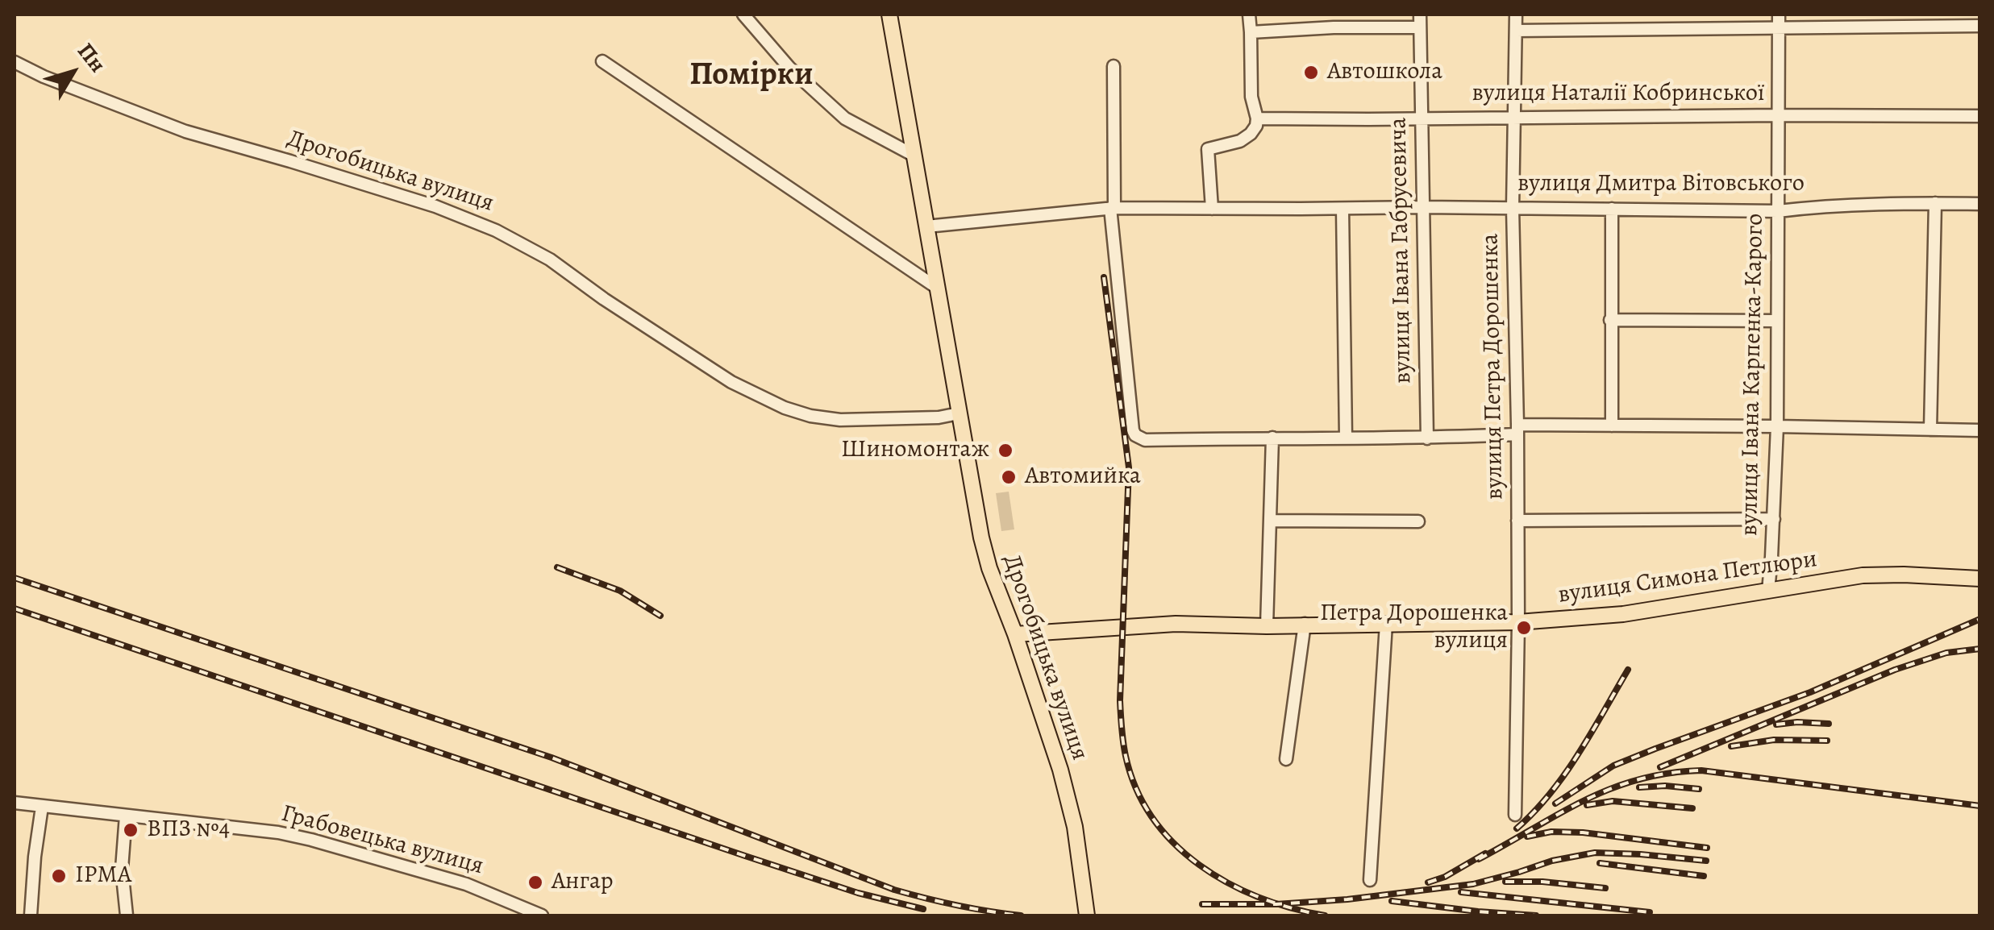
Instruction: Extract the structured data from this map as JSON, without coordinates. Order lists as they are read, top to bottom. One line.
{"streets":{"main road":["Дрогобицька вулиця","вулиця Симона Петлюри"],"street":["вулиця Наталії Кобринської","вулиця Дмитра Вітовського","вулиця Івана Габрусевича","вулиця Петра Дорошенка","вулиця Івана Карпенка-Карого","Грабовецька вулиця"]},"crossings":[["вулиця Наталії Кобринської","вулиця Івана Габрусевича"],["вулиця Наталії Кобринської","вулиця Петра Дорошенка"],["вулиця Наталії Кобринської","вулиця Івана Карпенка-Карого"],["Дрогобицька вулиця","вулиця Дмитра Вітовського"],["Дрогобицька вулиця","вулиця Симона Петлюри"],["вулиця Дмитра Вітовського","вулиця Івана Габрусевича"],["вулиця Дмитра Вітовського","вулиця Петра Дорошенка"],["вулиця Дмитра Вітовського","вулиця Івана Карпенка-Карого"],["вулиця Петра Дорошенка","вулиця Симона Петлюри"],["вулиця Івана Карпенка-Карого","вулиця Симона Петлюри"]],"districts":["Помірки"],"places":["Автошкола","Шиномонтаж","Автомийка","Петра Дорошенка вулиця","ВПЗ №4","ІРМА","Ангар"],"north":"top right"}
